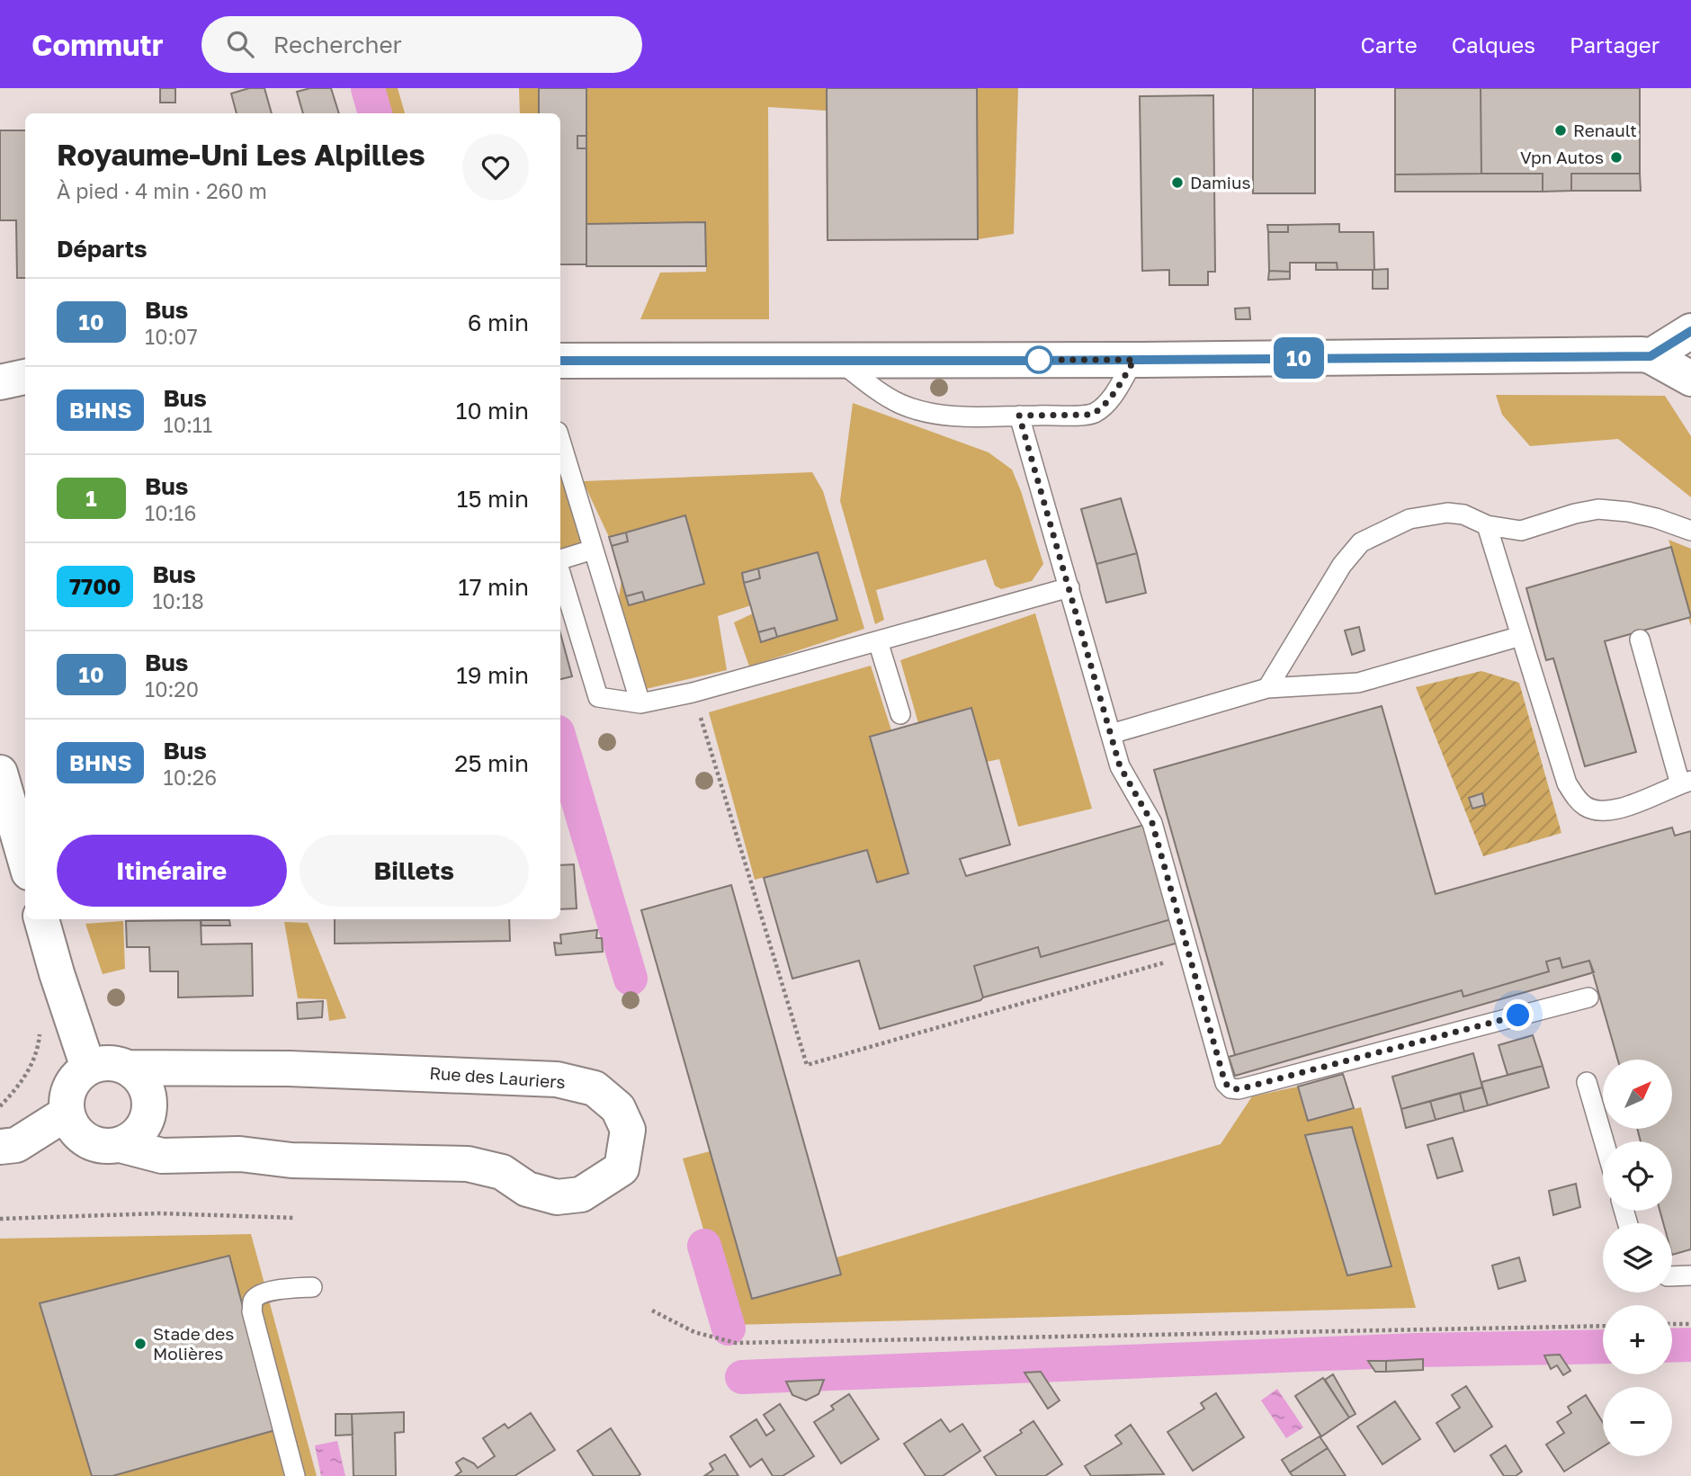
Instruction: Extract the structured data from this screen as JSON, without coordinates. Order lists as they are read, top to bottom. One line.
{"streets":{"street":["Rue des Lauriers"]},"places":["Renault","Vpn Autos","Damius","Stade des Molières"],"lines":["bus line 10"],"north":"top right","page":{"header":"Commutr","search":"Rechercher","nav":["Carte","Calques","Partager"],"on_map":"10","heading":[["Royaume-Uni Les Alpilles","À pied · 4 min · 260 m"],"Départs"],"list":[{"mark":"10","name":"Bus","note":"10:07","value":"6 min"},{"mark":"BHNS","name":"Bus","note":"10:11","value":"10 min"},{"mark":"1","name":"Bus","note":"10:16","value":"15 min"},{"mark":"7700","name":"Bus","note":"10:18","value":"17 min"},{"mark":"10","name":"Bus","note":"10:20","value":"19 min"},{"mark":"BHNS","name":"Bus","note":"10:26","value":"25 min"}],"buttons":["Itinéraire","Billets"],"map_buttons":["+","−"]}}
